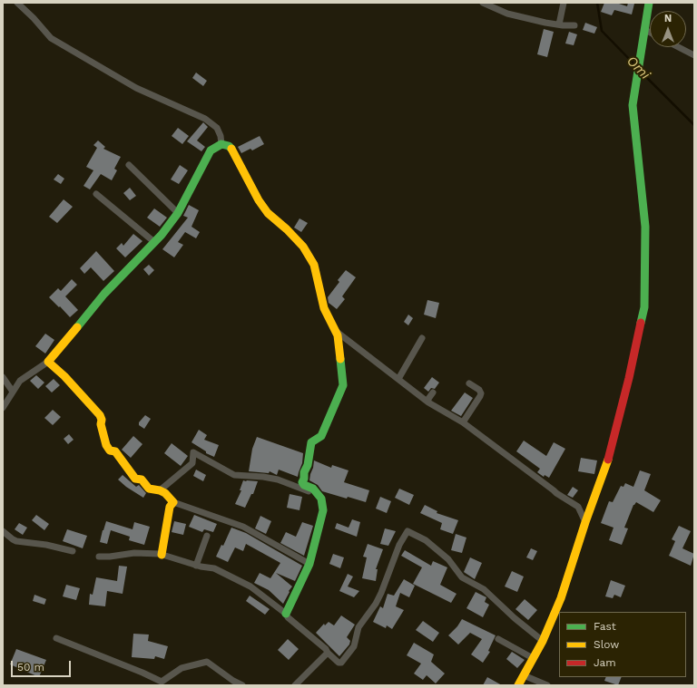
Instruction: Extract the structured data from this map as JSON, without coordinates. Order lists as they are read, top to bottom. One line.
{"water":["Omi"],"legend":["Fast","Slow","Jam"],"scale_bar":"50 m","north":"top"}
